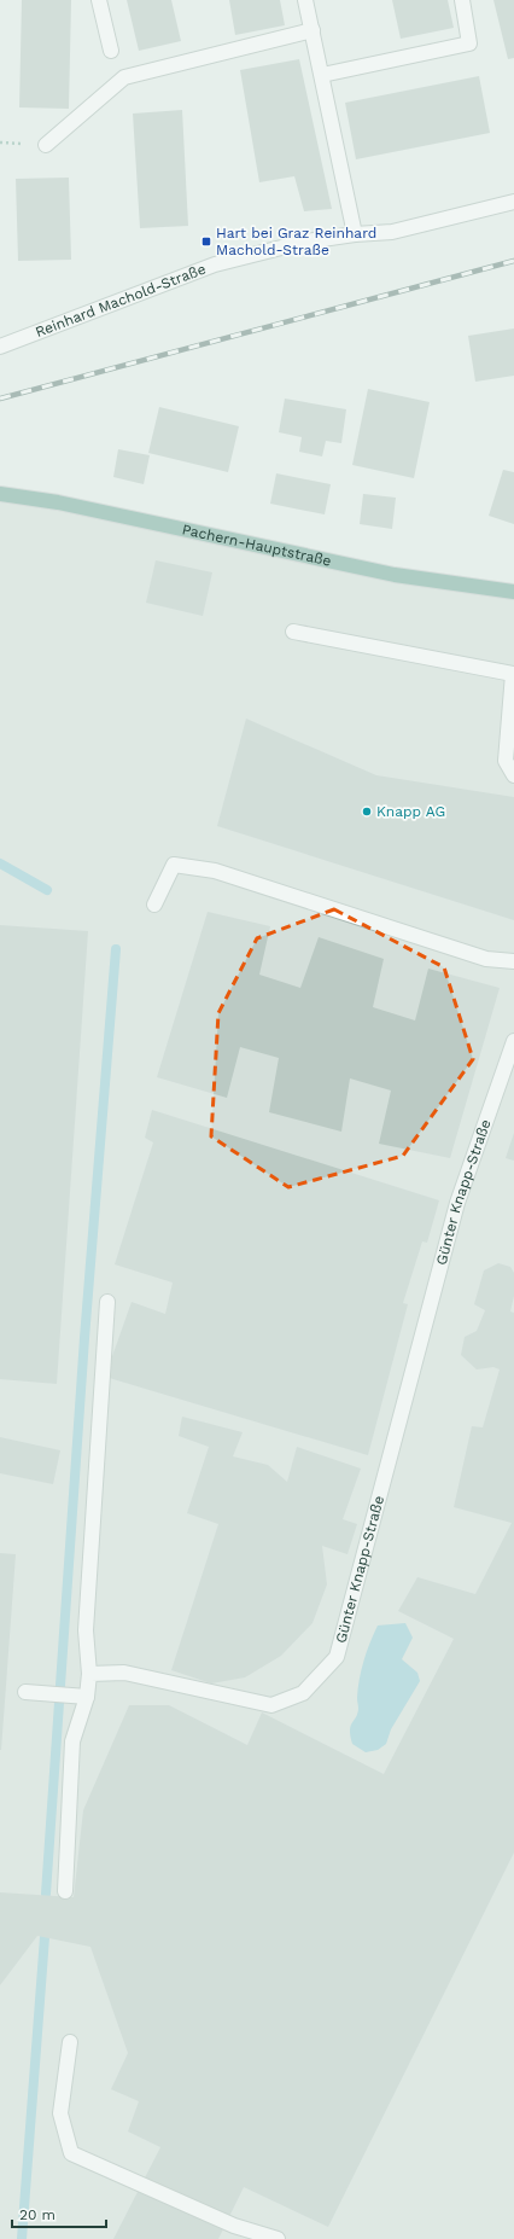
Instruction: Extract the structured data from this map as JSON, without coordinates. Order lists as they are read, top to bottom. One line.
{"streets":{"main road":["Pachern-Hauptstraße"],"street":["Reinhard Machold-Straße","Günter Knapp-Straße"]},"places":{"transit":["Hart bei Graz Reinhard Machold-Straße"],"other":["Knapp AG"]},"scale_bar":"20 m"}
